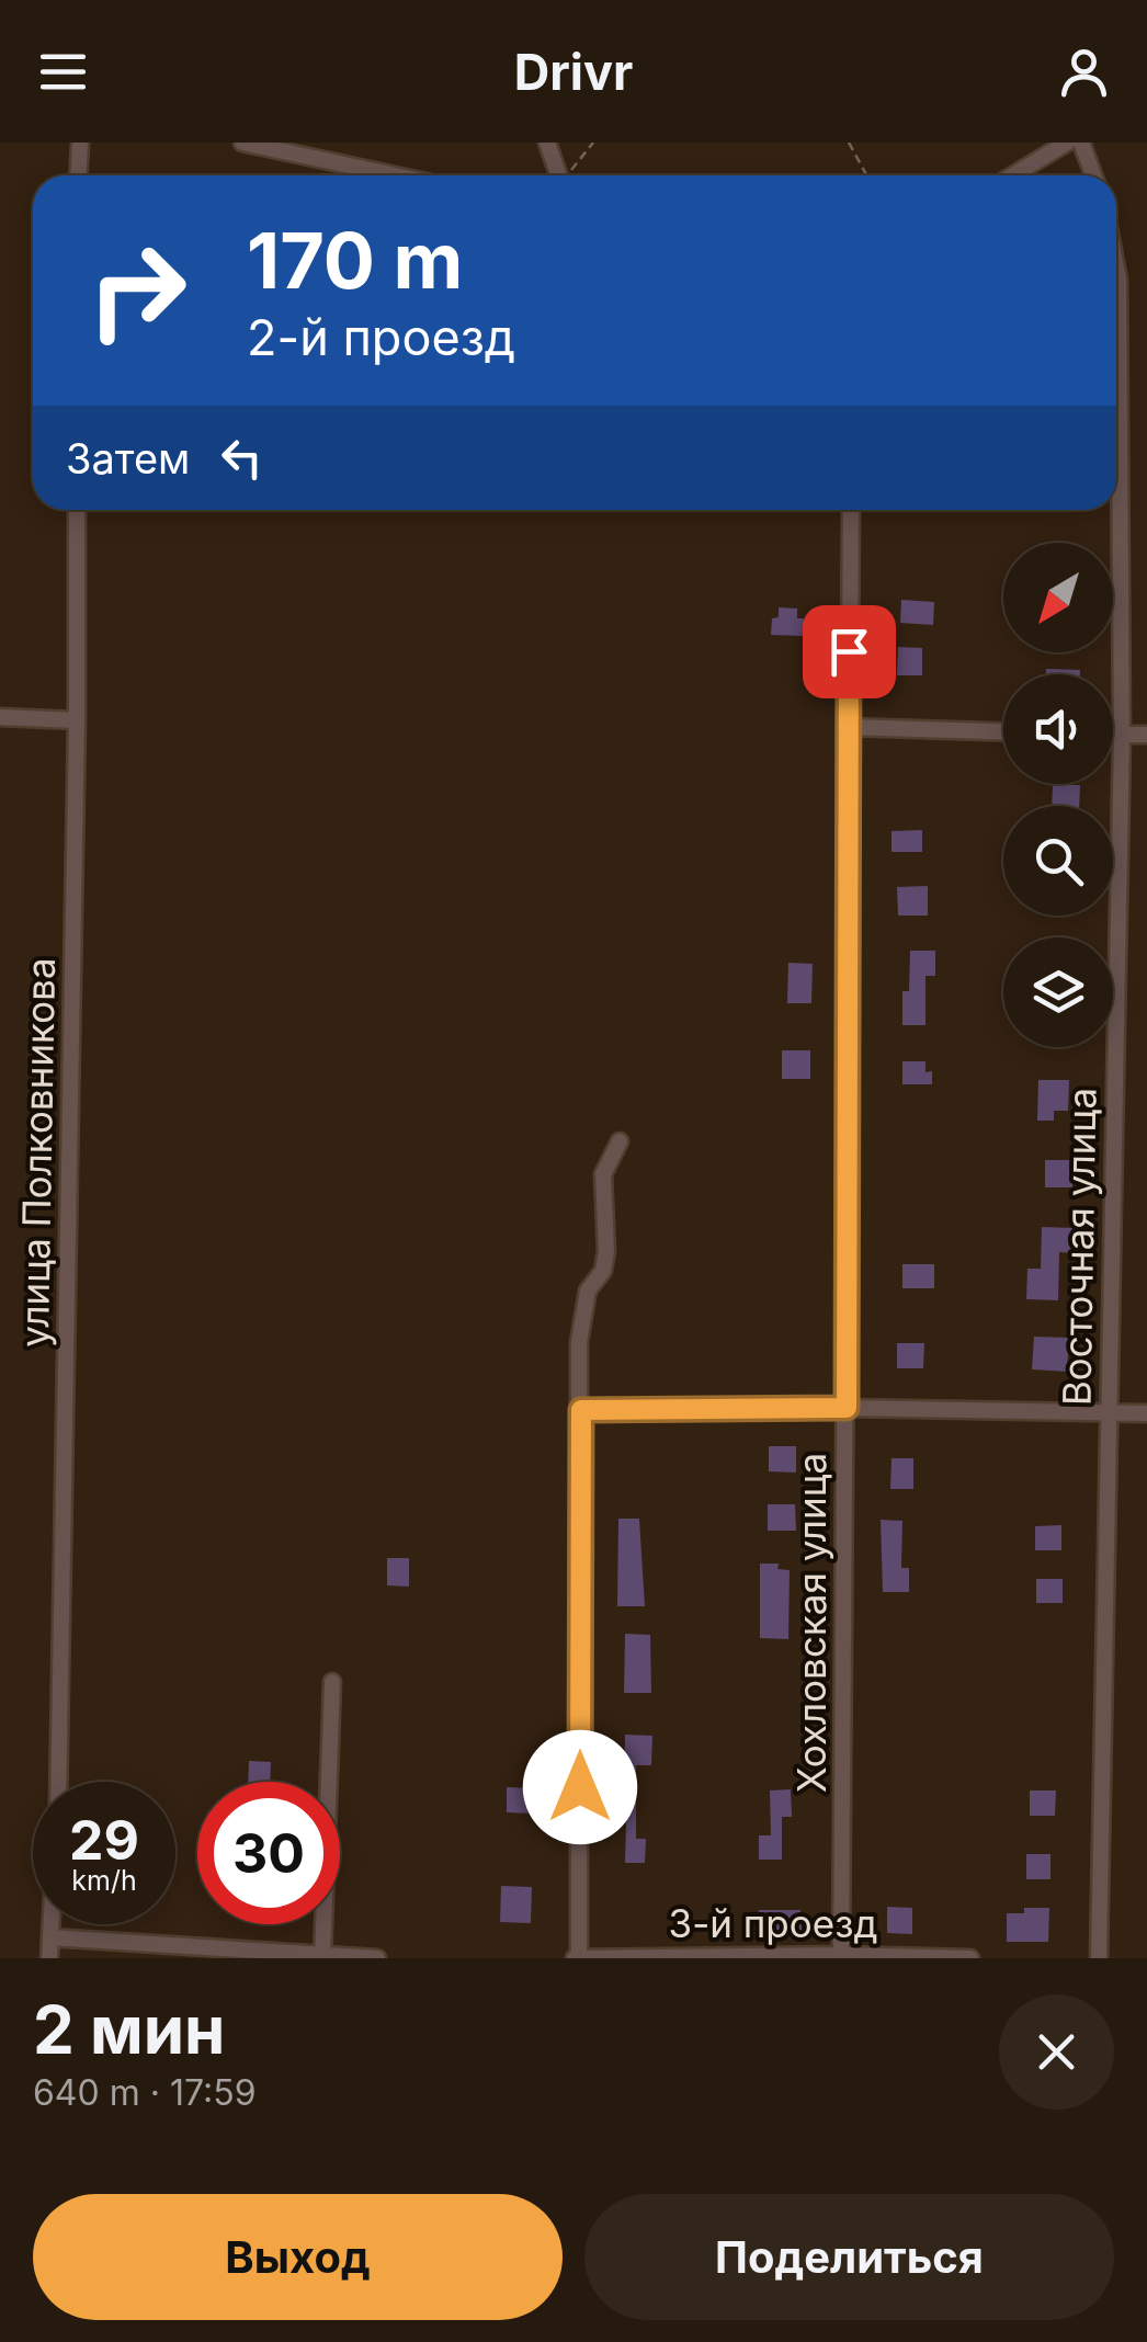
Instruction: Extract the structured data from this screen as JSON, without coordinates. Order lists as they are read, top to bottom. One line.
{"streets":{"street":["улица Полковникова","Восточная улица","Хохловская улица","3-й проезд"]},"crossings":[["Хохловская улица","3-й проезд"]],"north":"bottom left","page":{"header":"Drivr","turn":["170 m","2-й проезд"],"then":"Затем","speed":"29 km/h","limit":"30","heading":["2 мин","640 m · 17:59"],"buttons":["Выход","Поделиться"]}}
